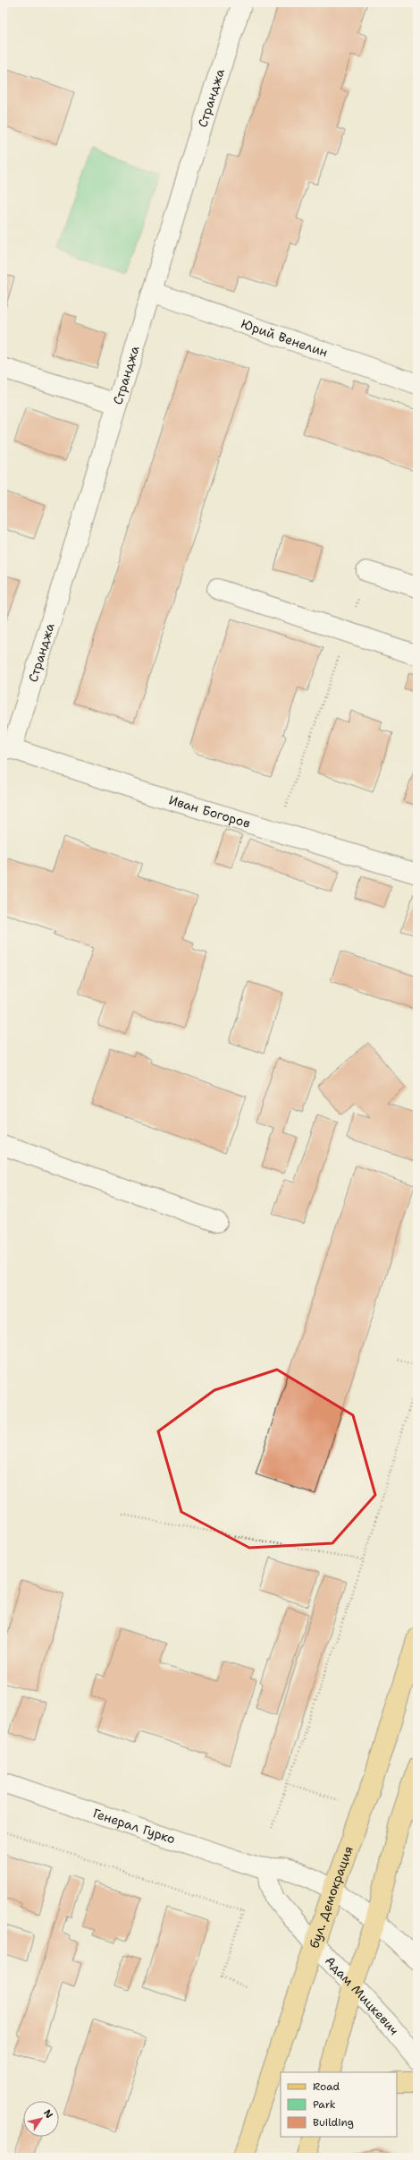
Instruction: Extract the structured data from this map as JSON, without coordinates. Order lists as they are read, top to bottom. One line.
{"streets":{"main road":["бул. Демокрация"],"street":["Странджа","Юрий Венелин","Иван Богоров","Генерал Гурко","Адам Мицкевич"]},"crossings":[["Странджа","Юрий Венелин"],["Странджа","Иван Богоров"],["Генерал Гурко","Адам Мицкевич"],["бул. Демокрация","Адам Мицкевич"]],"legend":["Road","Park","Building"],"north":"top right"}
